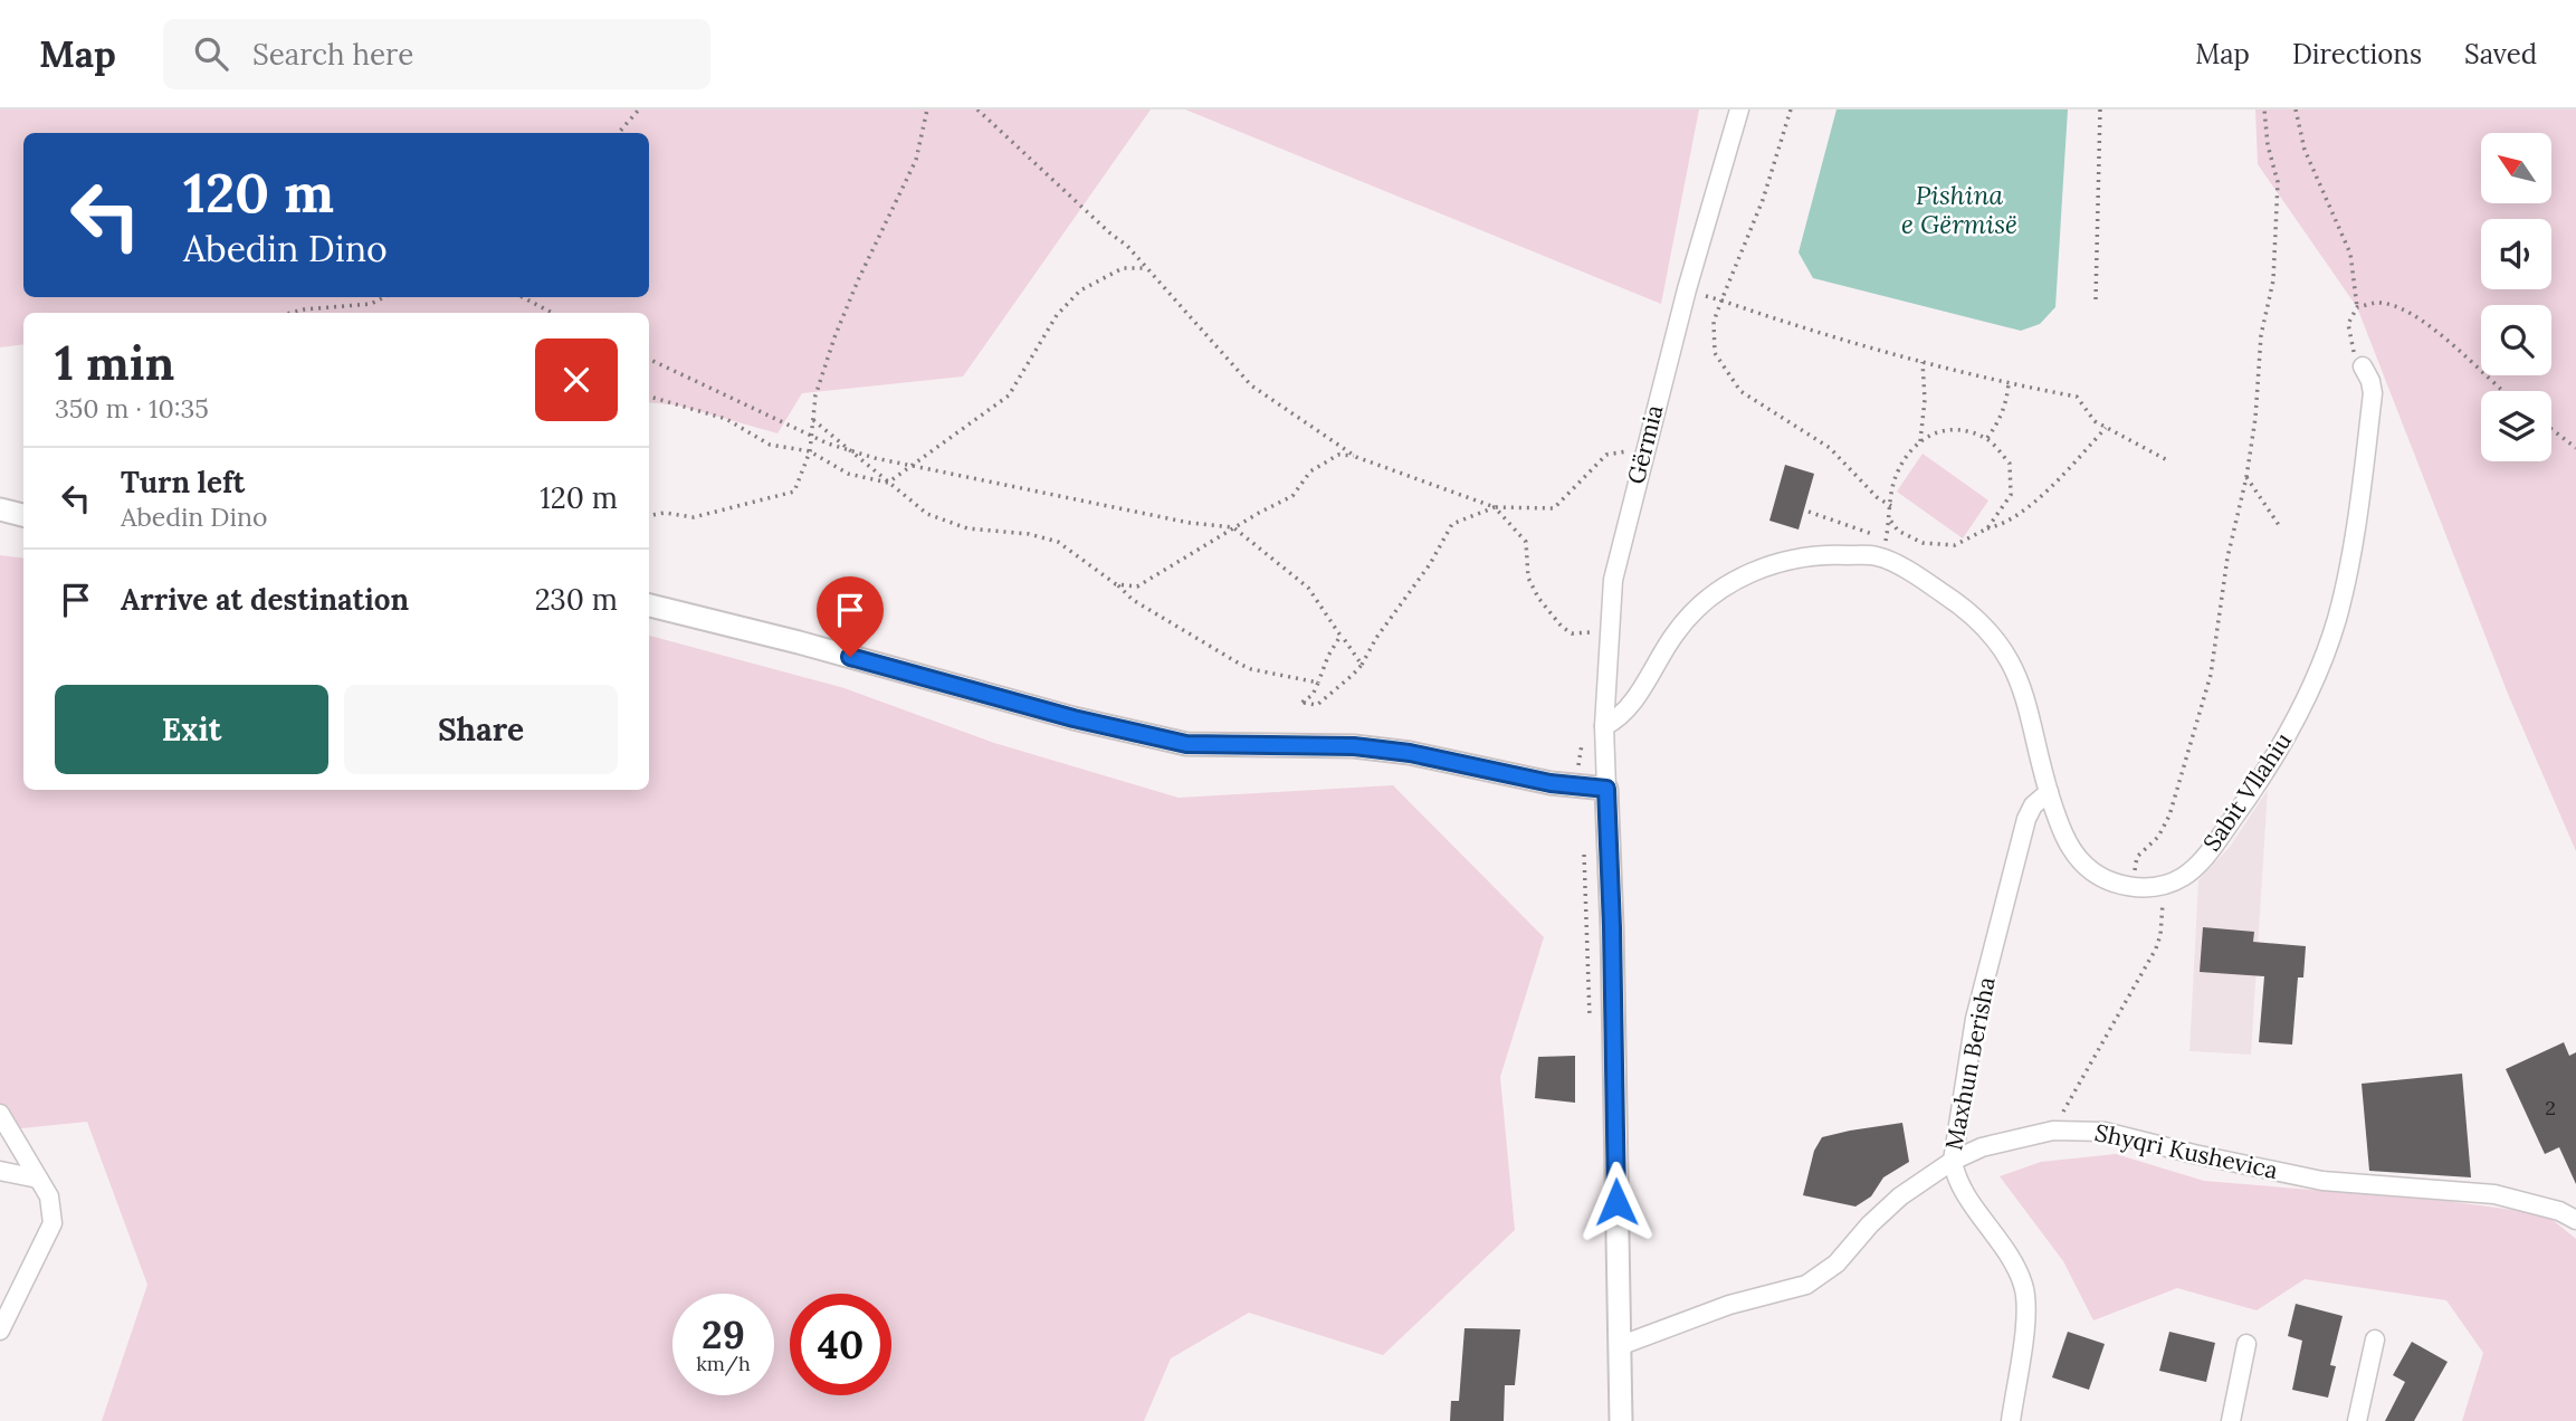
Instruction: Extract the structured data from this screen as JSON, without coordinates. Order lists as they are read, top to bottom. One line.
{"streets":{"street":["Gërmia","Sabit Vllahiu","Maxhun Berisha","Shyqri Kushevica"]},"crossings":[["Gërmia","Sabit Vllahiu"],["Sabit Vllahiu","Maxhun Berisha"],["Maxhun Berisha","Shyqri Kushevica"]],"water":["Pishina e Gërmisë"],"house_numbers":["2"],"north":"top left","page":{"header":"Map","search":"Search here","nav":["Map","Directions","Saved"],"turn":["120 m","Abedin Dino"],"heading":["1 min","350 m · 10:35"],"list":[{"name":"Turn left","note":"Abedin Dino","value":"120 m"},{"name":"Arrive at destination","value":"230 m"}],"buttons":["Exit","Share"],"speed":"29 km/h","limit":"40"}}
